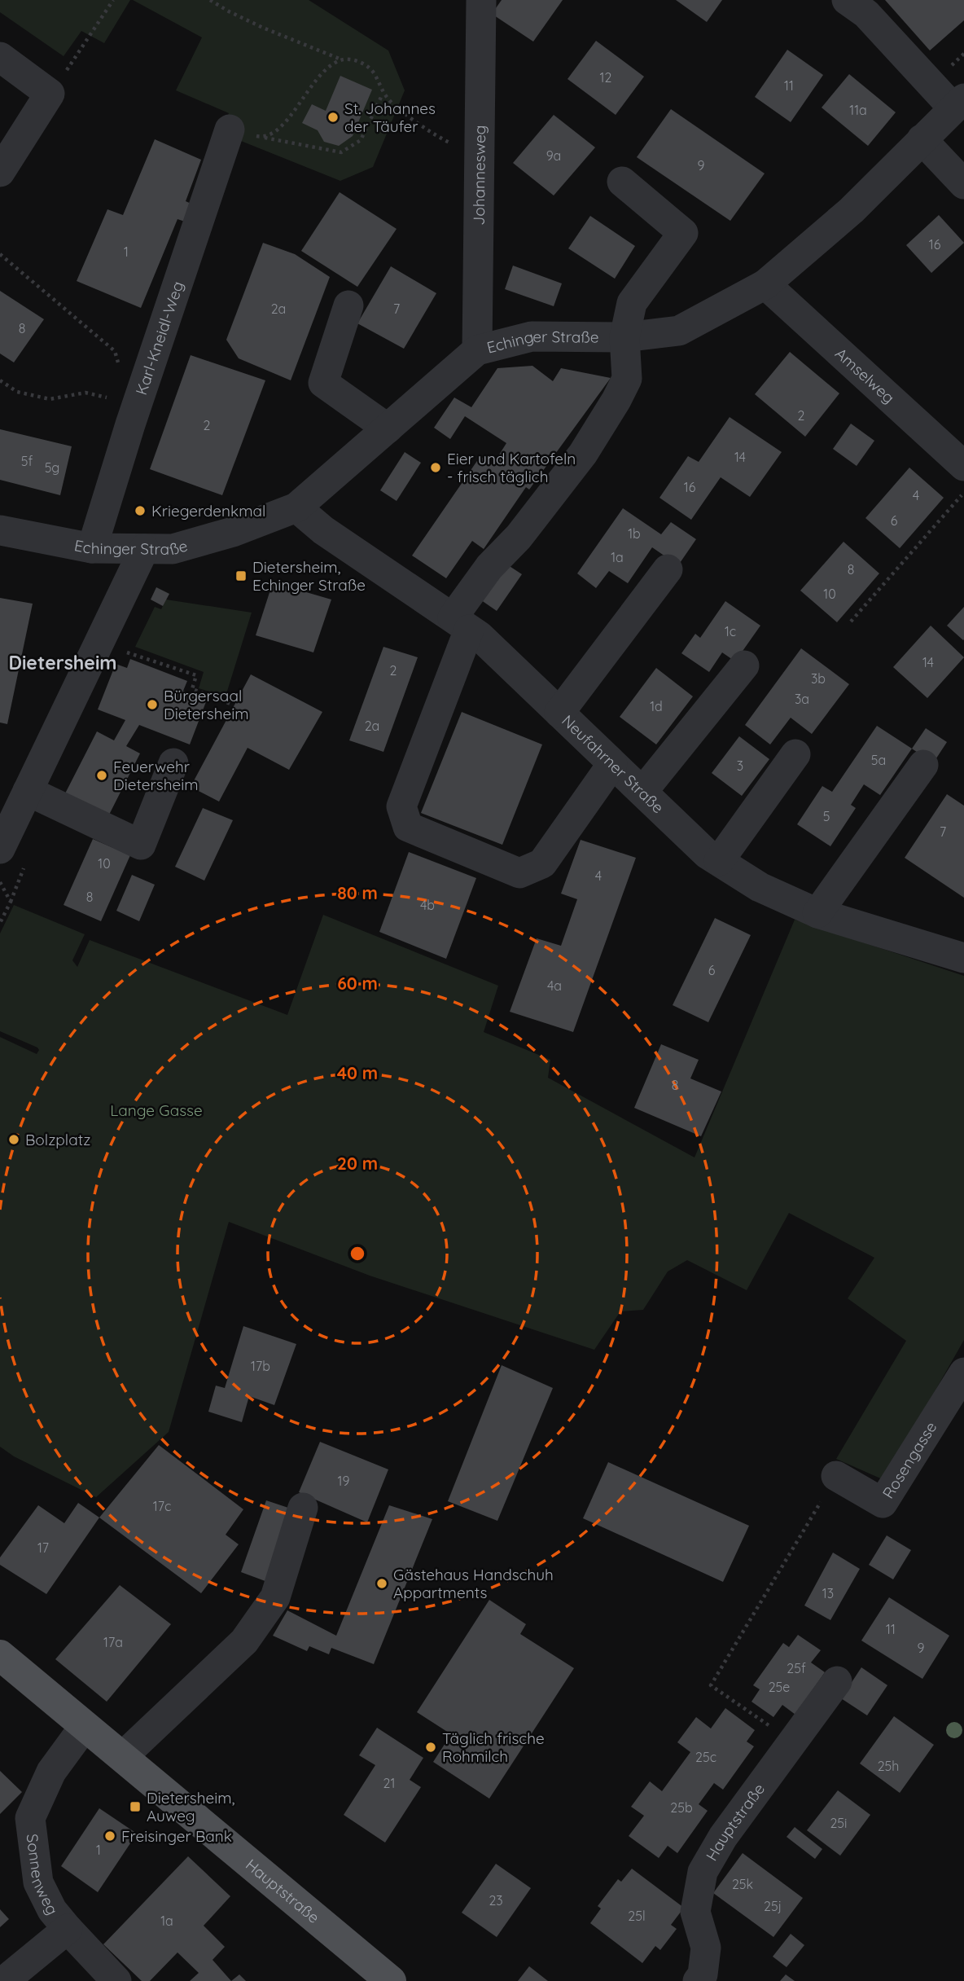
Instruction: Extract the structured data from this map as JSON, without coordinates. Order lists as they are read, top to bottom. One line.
{"streets":{"main road":["Hauptstraße"],"street":["Johannesweg","Karl-Kneidl-Weg","Echinger Straße","Amselweg","Neufahrner Straße","Rosengasse","Sonnenweg"]},"crossings":[["Johannesweg","Echinger Straße"],["Karl-Kneidl-Weg","Echinger Straße"],["Echinger Straße","Amselweg"],["Echinger Straße","Neufahrner Straße"],["Hauptstraße","Sonnenweg"]],"districts":["Dietersheim"],"parks":["Lange Gasse"],"places":{"other":["St. Johannes der Täufer","Eier und Kartofeln - frisch täglich","Kriegerdenkmal","Bürgersaal Dietersheim","Feuerwehr Dietersheim","Bolzplatz","Gästehaus Handschuh Appartments","Täglich frische Rohmilch","Freisinger Bank"],"transit":["Dietersheim, Echinger Straße","Dietersheim, Auweg"]},"house_numbers":["12","11","11a","9a","9","16","1","2a","7","8","2","2","14","5f","5g","16","4","6","1b","1a","8","10","1c","14","2","3b","3a","1d","2a","5a","3","5","7","10","4","8","4b","6","4a","8","17b","19","17c","17","13","11","17a","9","25f","25e","25c","25h","21","25b","25i","1","25k","23","25j","25l","1a"],"rings":["80 m","60 m","40 m","20 m"]}
